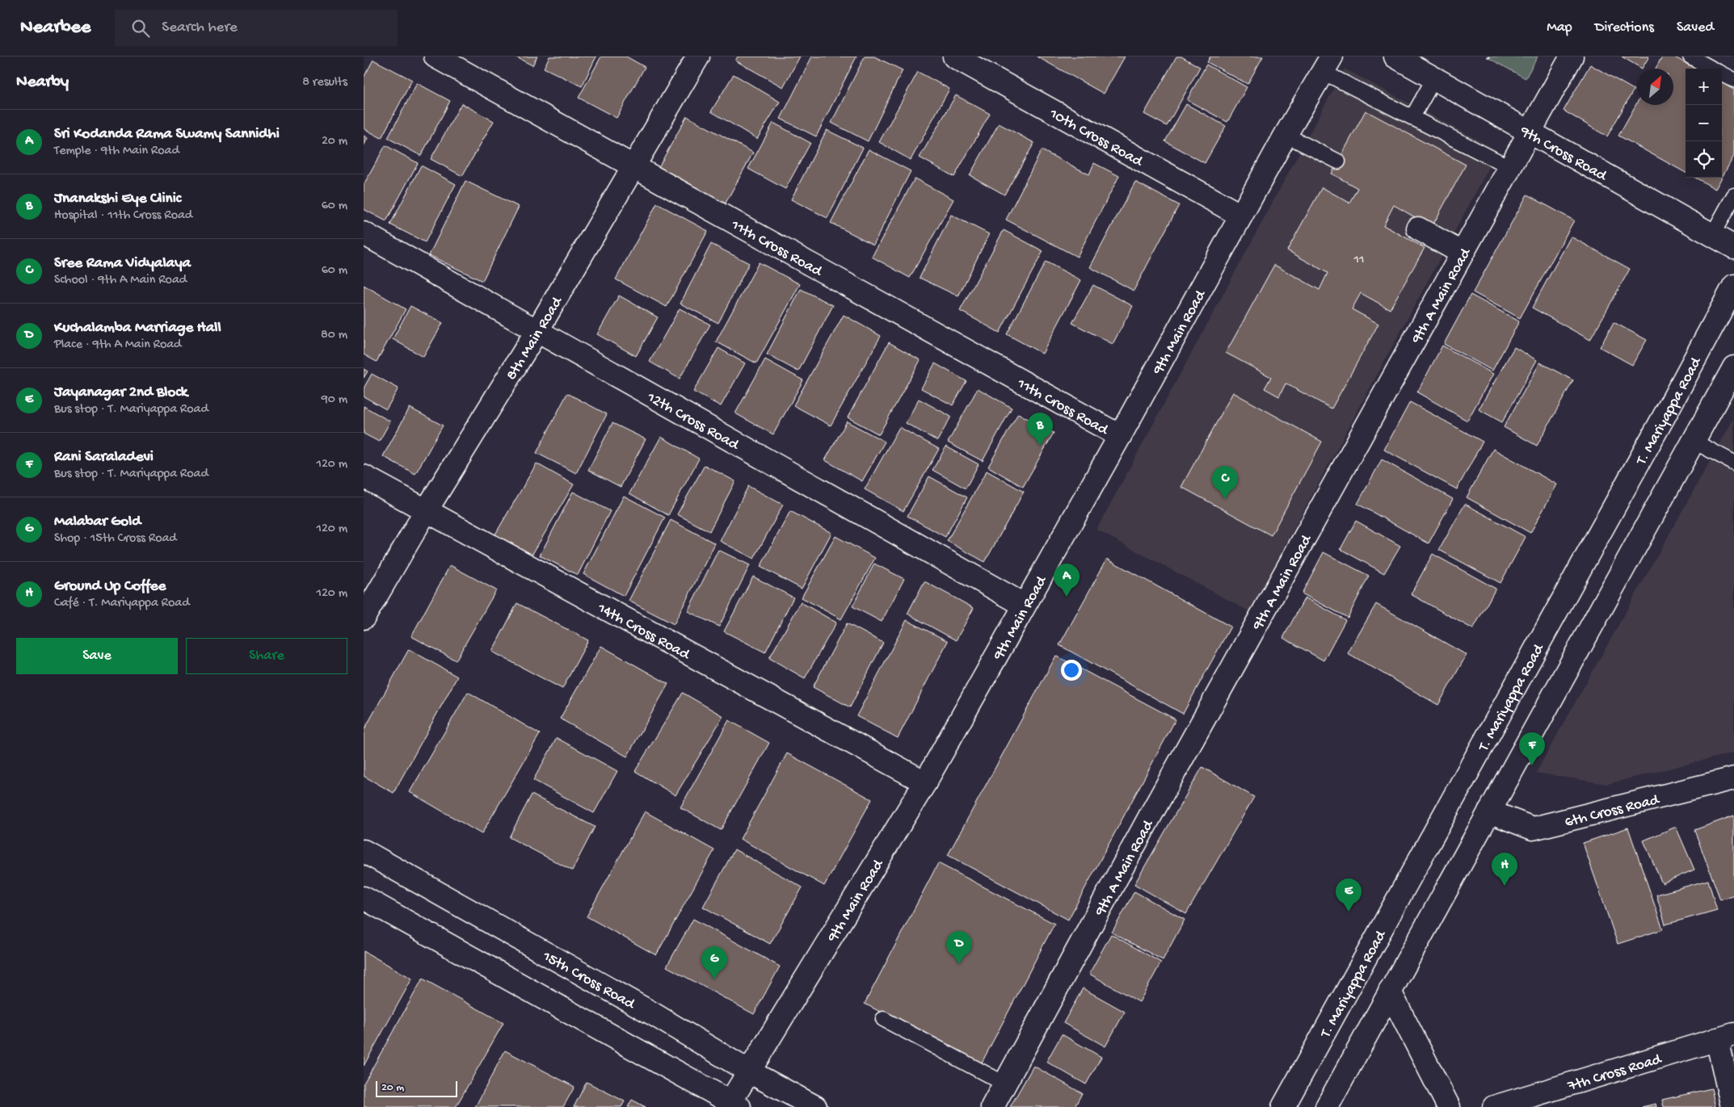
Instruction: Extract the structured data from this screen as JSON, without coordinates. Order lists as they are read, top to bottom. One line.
{"streets":{"street":["10th Cross Road","9th Cross Road","11th Cross Road","9th A Main Road","9th Main Road","8th Main Road","T. Mariyappa Road","12th Cross Road","14th Cross Road","6th Cross Road","15th Cross Road","7th Cross Road"]},"crossings":[["10th Cross Road","9th Main Road"],["9th Cross Road","9th A Main Road"],["11th Cross Road","9th Main Road"],["11th Cross Road","8th Main Road"],["9th Main Road","12th Cross Road"],["9th Main Road","14th Cross Road"],["9th Main Road","15th Cross Road"],["8th Main Road","12th Cross Road"],["8th Main Road","14th Cross Road"]],"house_numbers":["11"],"scale_bar":"20 m","north":"top right","page":{"header":"Nearbee","search":"Search here","nav":["Map","Directions","Saved"],"heading":["Nearby","8 results"],"map_buttons":["+","−"],"list":[{"mark":"A","name":"Sri Kodanda Rama Swamy Sannidhi","note":"Temple · 9th Main Road","value":"20 m"},{"mark":"B","name":"Jnanakshi Eye Clinic","note":"Hospital · 11th Cross Road","value":"60 m"},{"mark":"C","name":"Sree Rama Vidyalaya","note":"School · 9th A Main Road","value":"60 m"},{"mark":"D","name":"Kuchalamba Marriage Hall","note":"Place · 9th A Main Road","value":"80 m"},{"mark":"E","name":"Jayanagar 2nd Block","note":"Bus stop · T. Mariyappa Road","value":"90 m"},{"mark":"F","name":"Rani Saraladevi","note":"Bus stop · T. Mariyappa Road","value":"120 m"},{"mark":"G","name":"Malabar Gold","note":"Shop · 15th Cross Road","value":"120 m"},{"mark":"H","name":"Ground Up Coffee","note":"Café · T. Mariyappa Road","value":"120 m"}],"pins":["B","C","A","F","H","E","D","G"],"buttons":["Save","Share"],"scale":"20 m"}}
